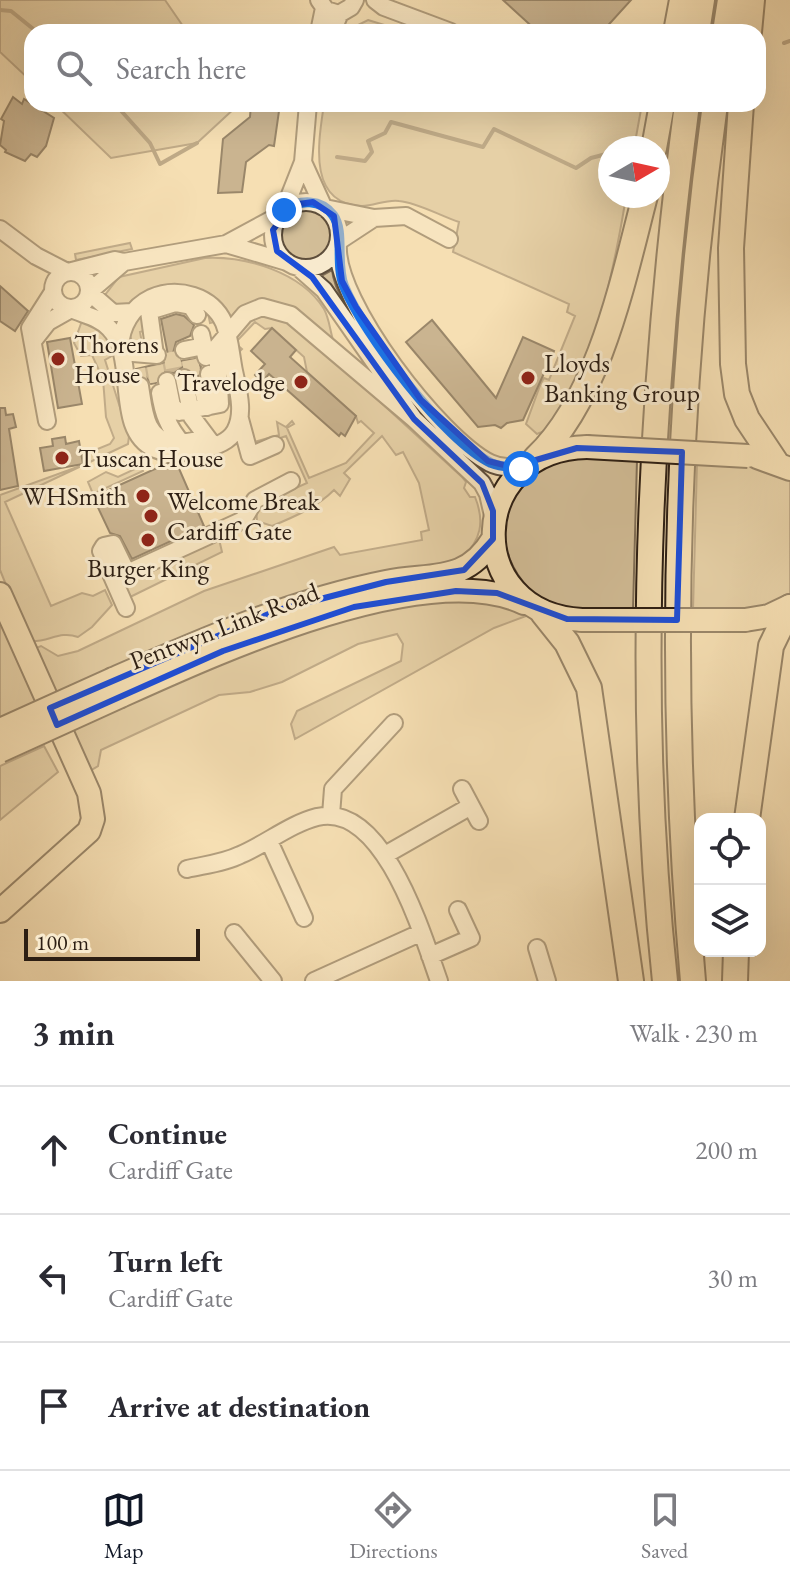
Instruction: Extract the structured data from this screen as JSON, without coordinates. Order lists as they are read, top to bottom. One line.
{"streets":{"main road":["Pentwyn Link Road"]},"places":["Thorens House","Lloyds Banking Group","Travelodge","Tuscan House","WHSmith","Welcome Break Cardiff Gate","Burger King"],"scale_bar":"100 m","north":"right","page":{"search":"Search here","scale":"100 m","heading":["3 min","Walk · 230 m"],"list":[["Continue","Cardiff Gate","200 m"],["Turn left","Cardiff Gate","30 m"],"Arrive at destination"],"nav":["Map","Directions","Saved"]}}
